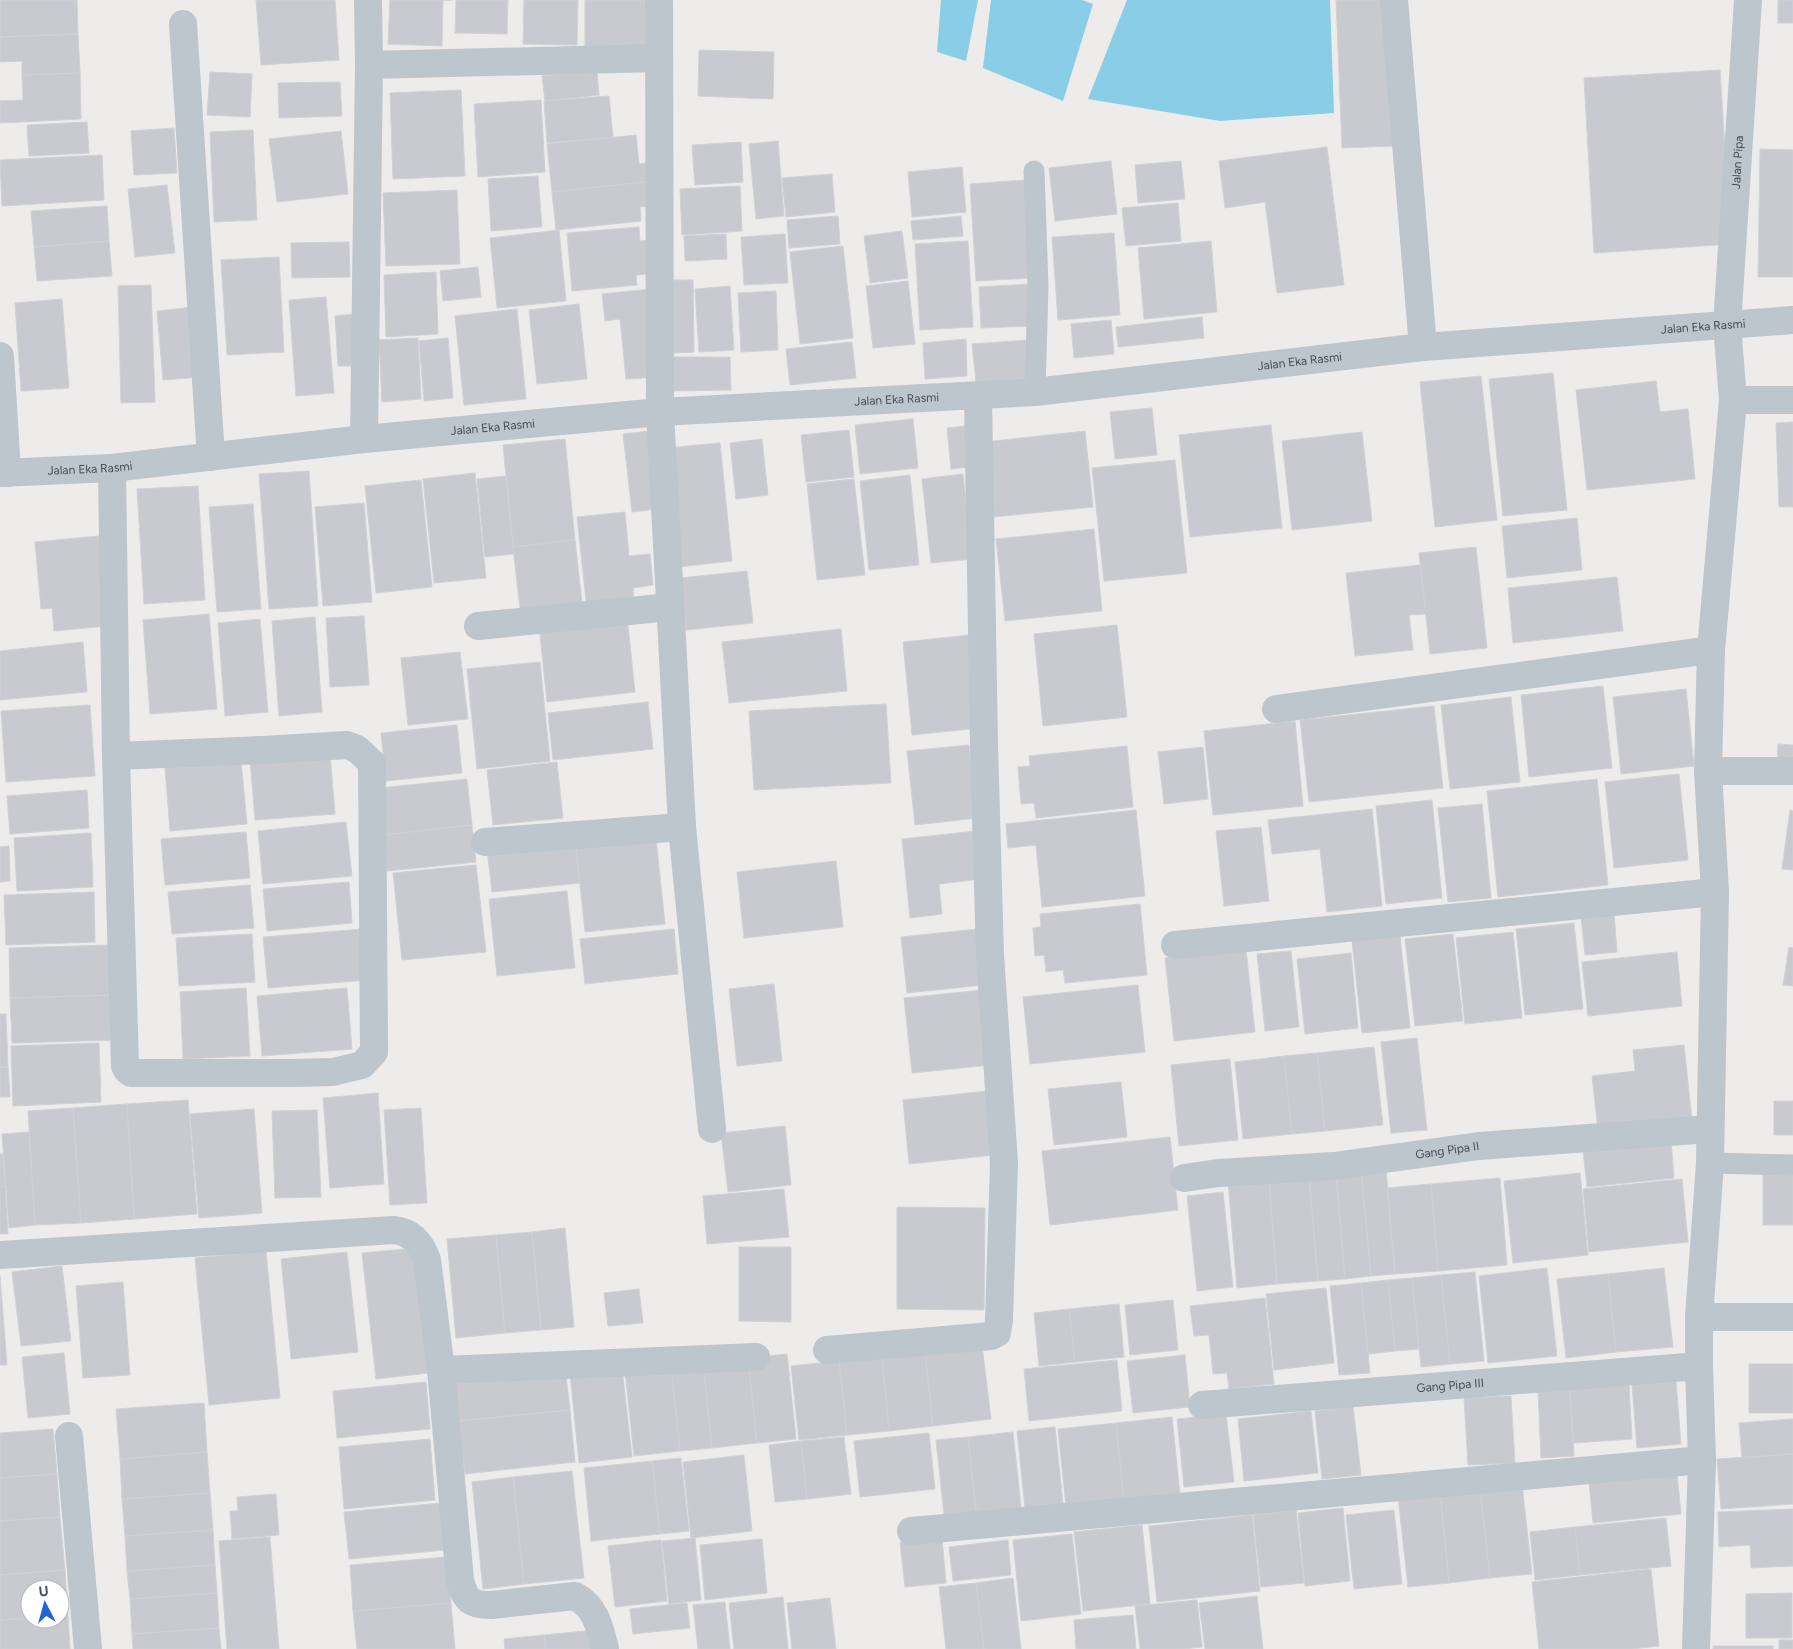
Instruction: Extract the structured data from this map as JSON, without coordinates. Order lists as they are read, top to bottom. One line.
{"streets":{"street":["Jalan Pipa","Jalan Eka Rasmi","Gang Pipa II","Gang Pipa III"]},"crossings":[["Jalan Pipa","Jalan Eka Rasmi"],["Jalan Pipa","Gang Pipa II"],["Jalan Pipa","Gang Pipa III"]],"north":"top"}
